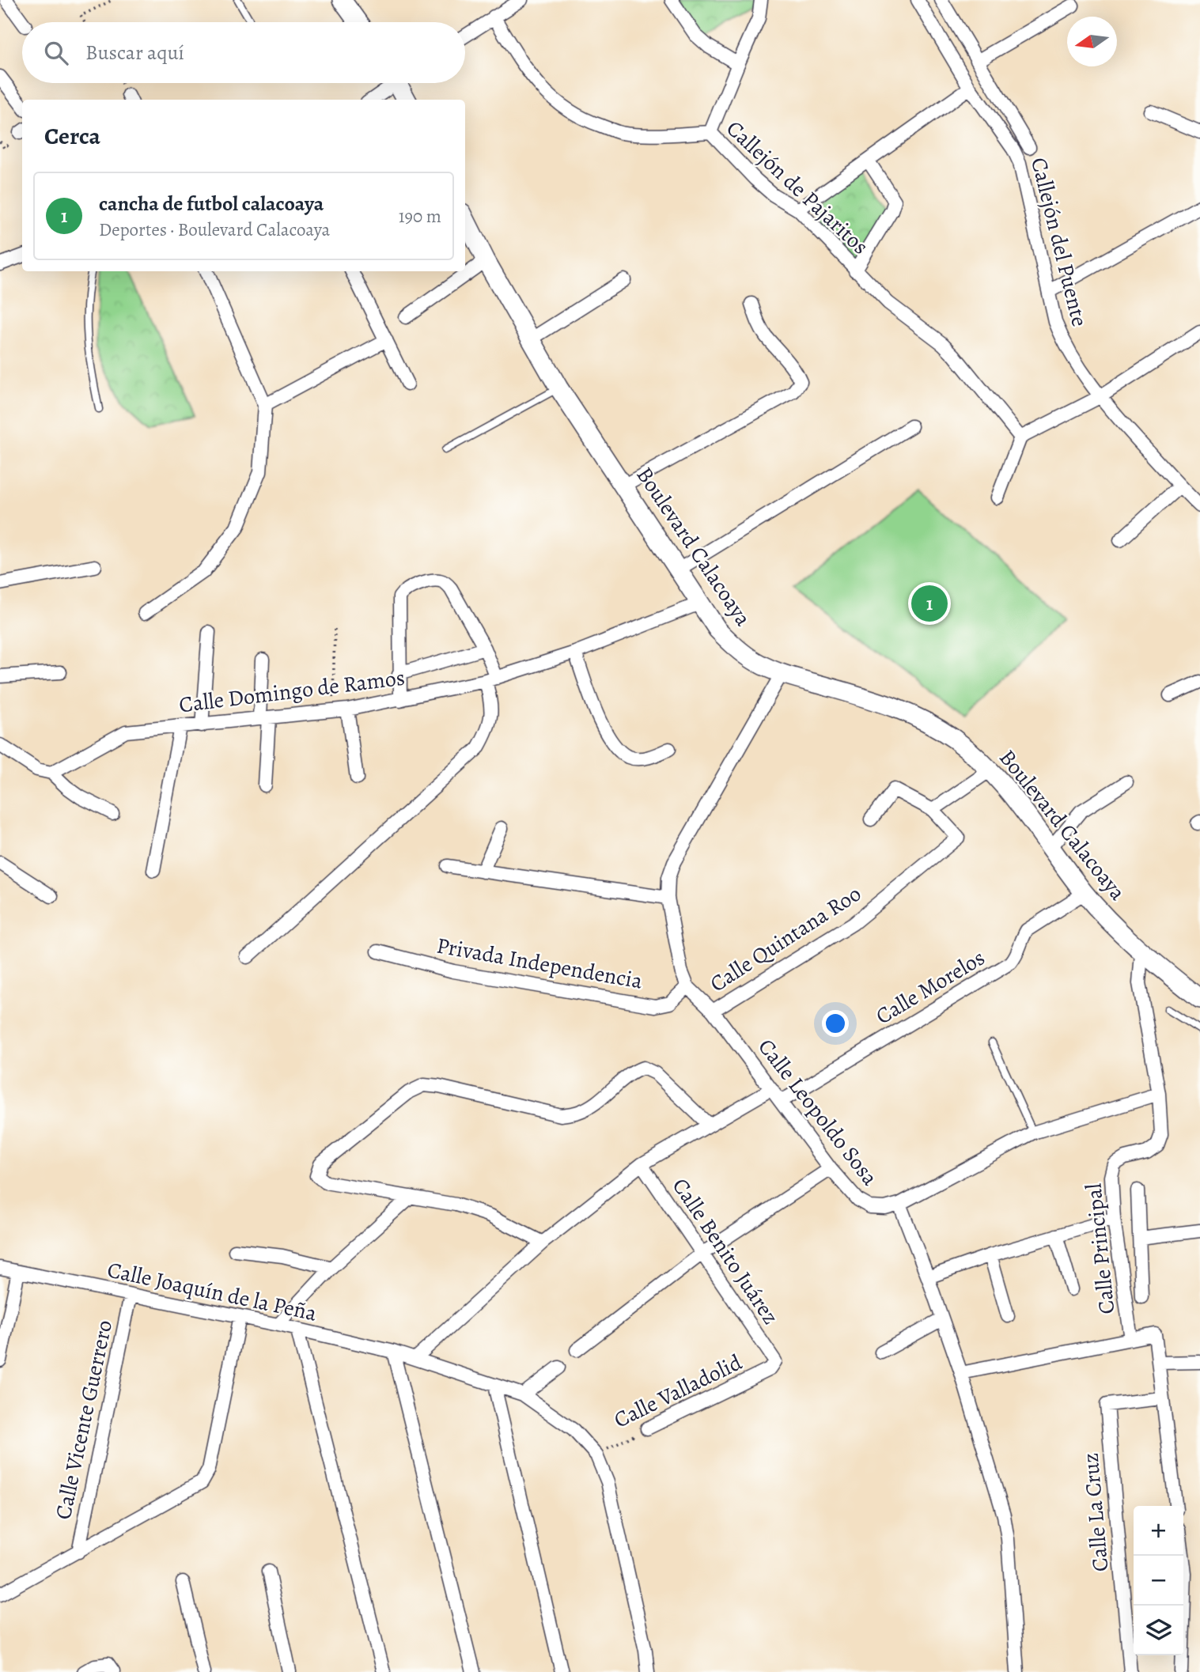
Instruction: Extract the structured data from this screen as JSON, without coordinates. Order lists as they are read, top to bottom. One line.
{"streets":{"street":["Callejón de Pajaritos","Callejón del Puente","Boulevard Calacoaya","Calle Domingo de Ramos","Calle Quintana Roo","Privada Independencia","Calle Morelos","Calle Leopoldo Sosa","Calle Principal","Calle Benito Juárez","Calle Joaquín de la Peña","Calle Valladolid","Calle Vicente Guerrero","Calle La Cruz"]},"crossings":[["Boulevard Calacoaya","Calle Domingo de Ramos"],["Boulevard Calacoaya","Calle Morelos"],["Boulevard Calacoaya","Calle Leopoldo Sosa"],["Boulevard Calacoaya","Calle Principal"],["Calle Quintana Roo","Calle Leopoldo Sosa"],["Privada Independencia","Calle Leopoldo Sosa"],["Calle Morelos","Calle Leopoldo Sosa"],["Calle Benito Juárez","Calle Valladolid"],["Calle Joaquín de la Peña","Calle Valladolid"],["Calle Joaquín de la Peña","Calle Vicente Guerrero"]],"north":"left","page":{"search":"Buscar aquí","heading":"Cerca","list":[{"mark":"1","name":"cancha de futbol calacoaya","note":"Deportes · Boulevard Calacoaya","value":"190 m"}],"pins":"1","map_buttons":["+","−"]}}
